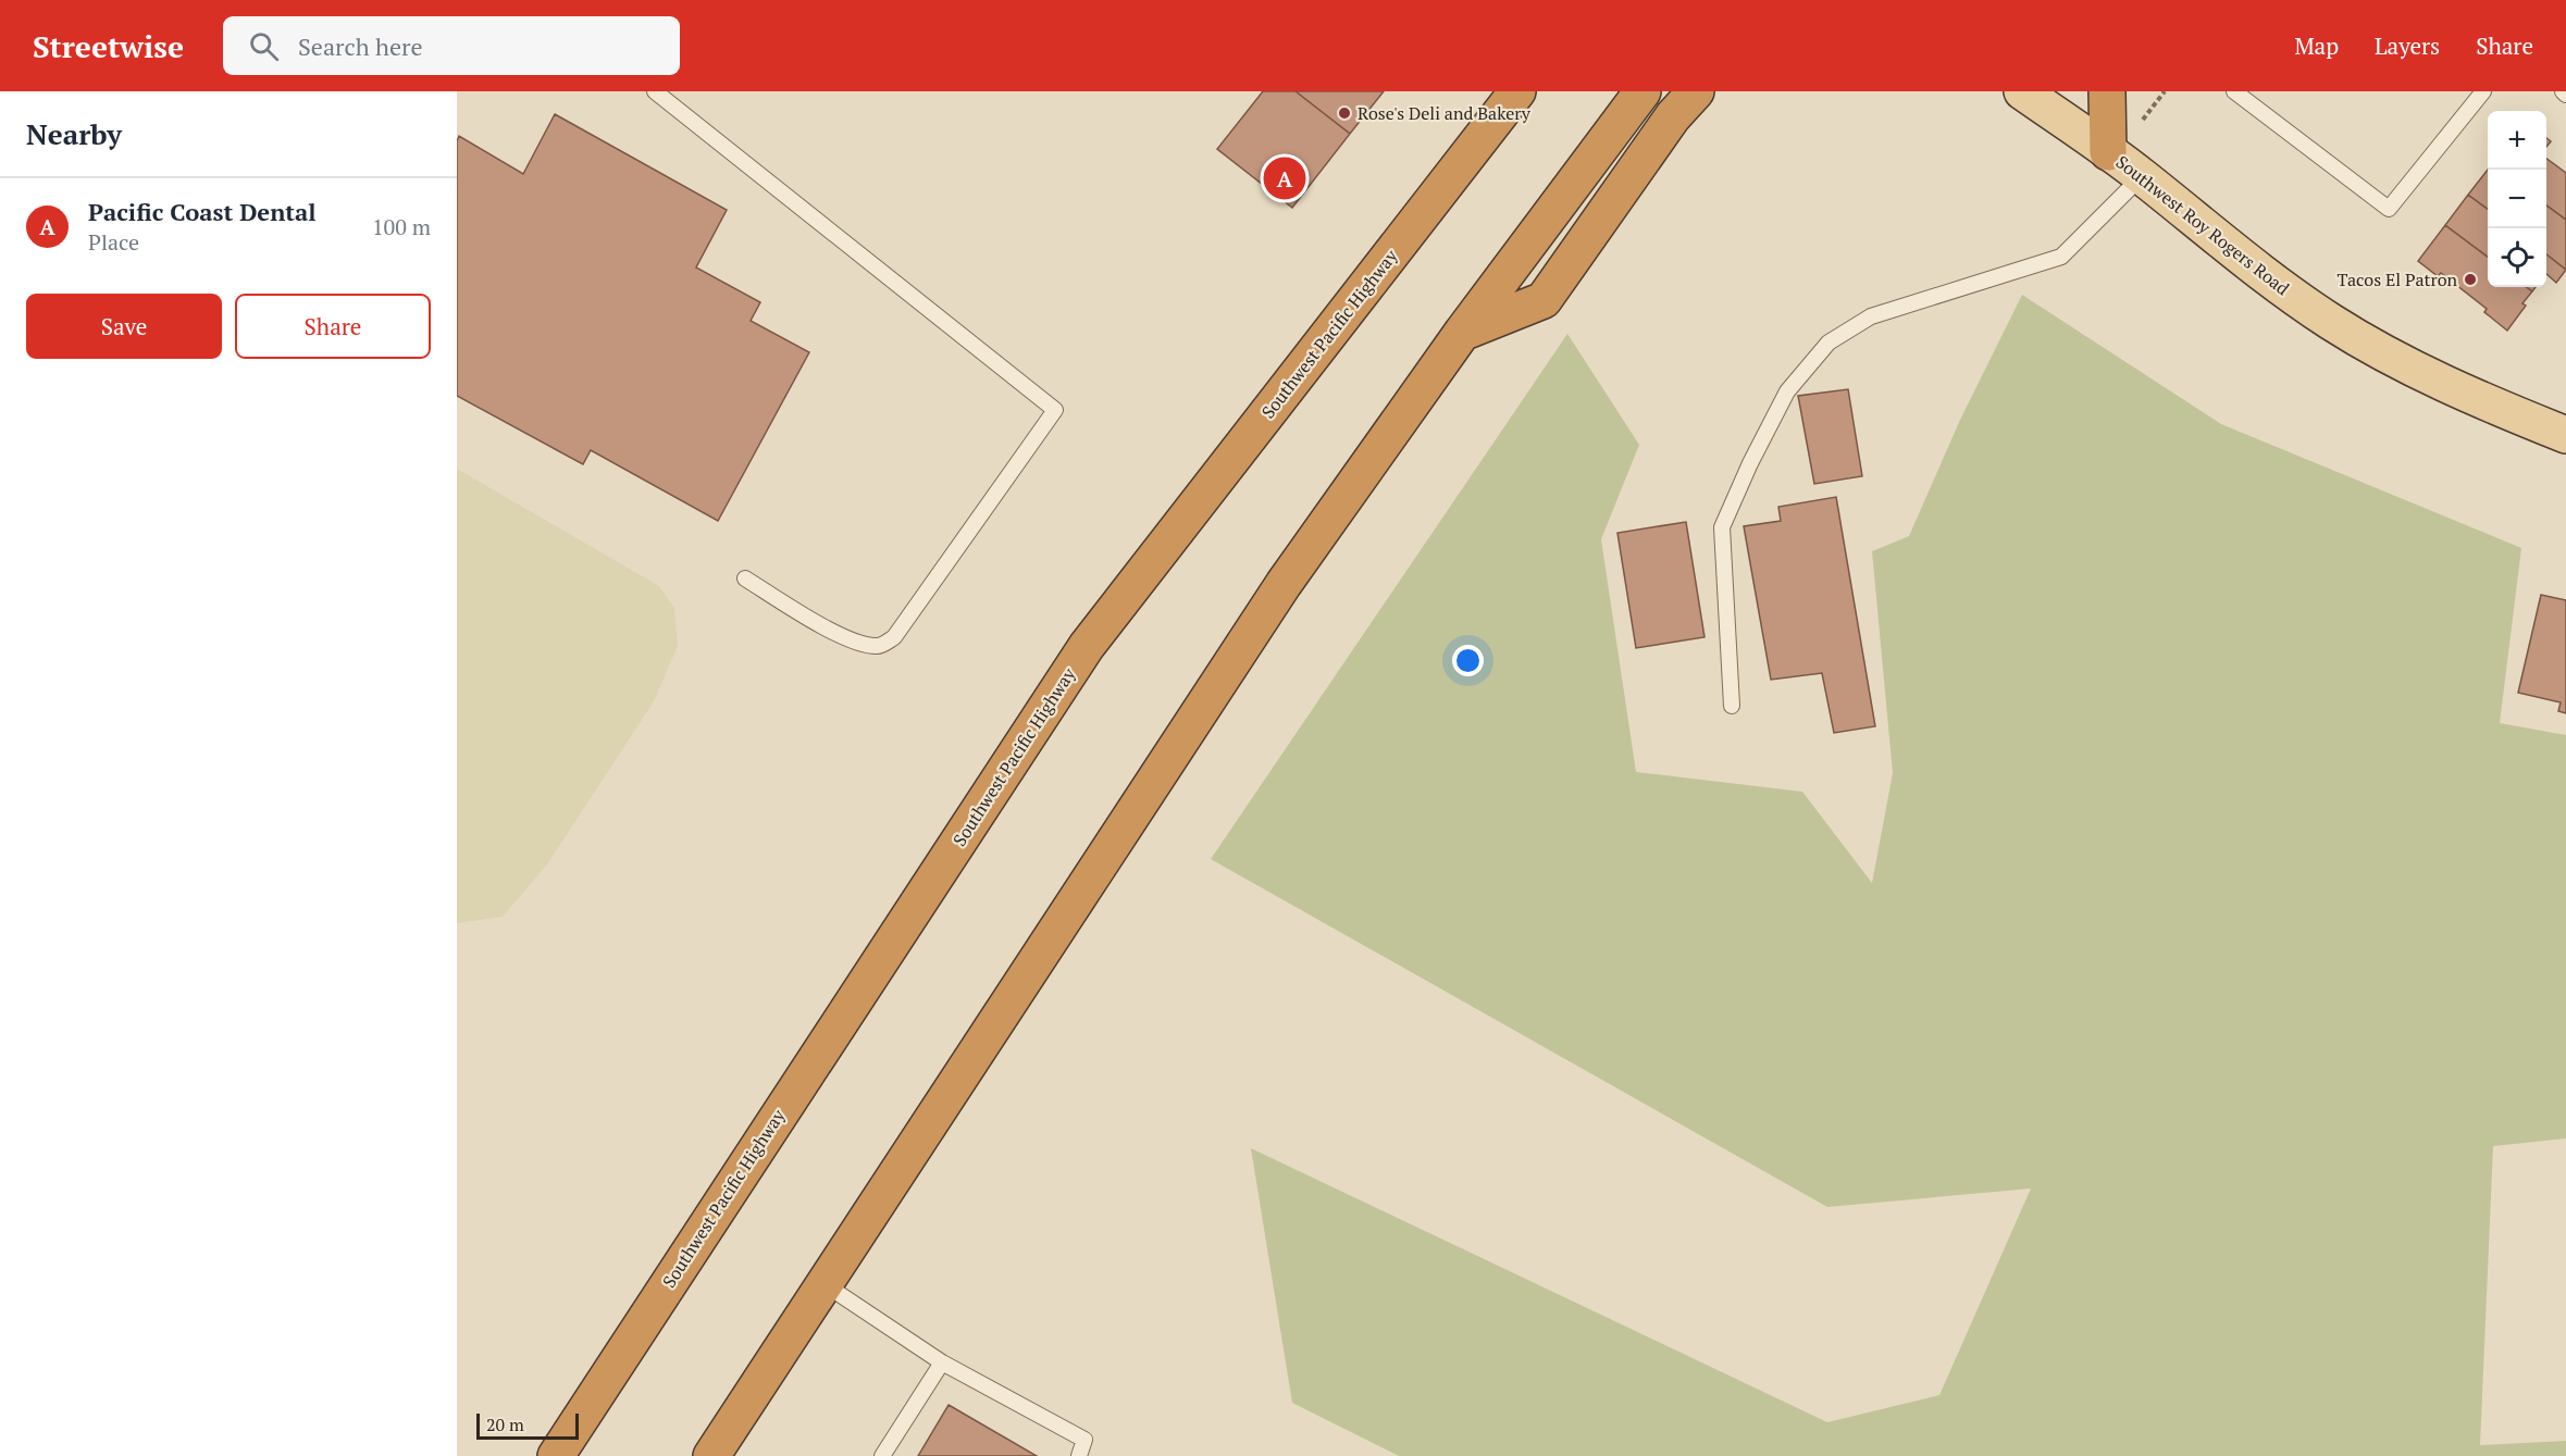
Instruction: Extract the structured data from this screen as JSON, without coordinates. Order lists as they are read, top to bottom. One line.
{"streets":{"highway":["Southwest Pacific Highway"],"main road":["Southwest Roy Rogers Road"]},"places":["Rose's Deli and Bakery","Tacos El Patron"],"scale_bar":"20 m","page":{"header":"Streetwise","search":"Search here","nav":["Map","Layers","Share"],"heading":"Nearby","map_buttons":["+","−"],"pins":"A","list":[{"mark":"A","name":"Pacific Coast Dental","note":"Place","value":"100 m"}],"buttons":["Save","Share"],"scale":"20 m"}}
